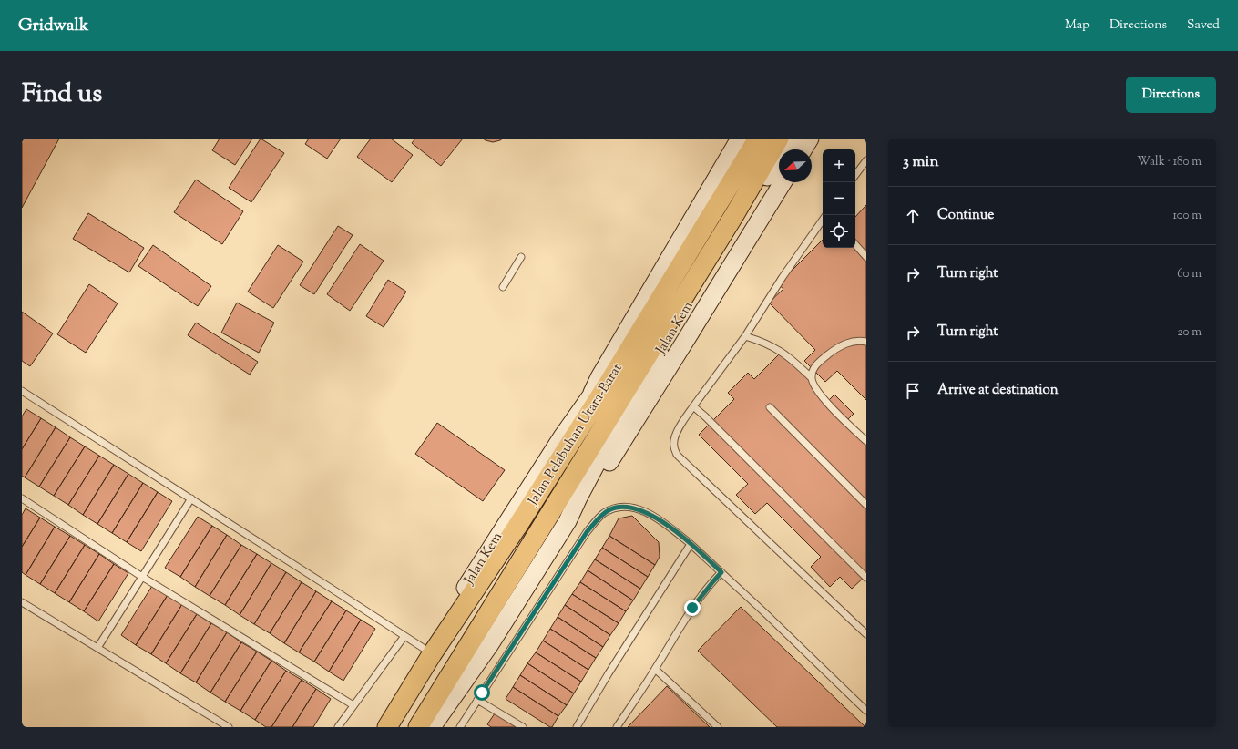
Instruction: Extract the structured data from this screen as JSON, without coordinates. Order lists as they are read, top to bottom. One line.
{"streets":{"main road":["Jalan Pelabuhan Utara-Barat"],"street":["Jalan Kem"]},"north":"bottom left","page":{"header":"Gridwalk","nav":["Map","Directions","Saved"],"title":"Find us","buttons":"Directions","heading":["3 min","Walk · 180 m"],"map_buttons":["+","−"],"list":[["Continue","100 m"],["Turn right","60 m"],["Turn right","20 m"],"Arrive at destination"]}}
